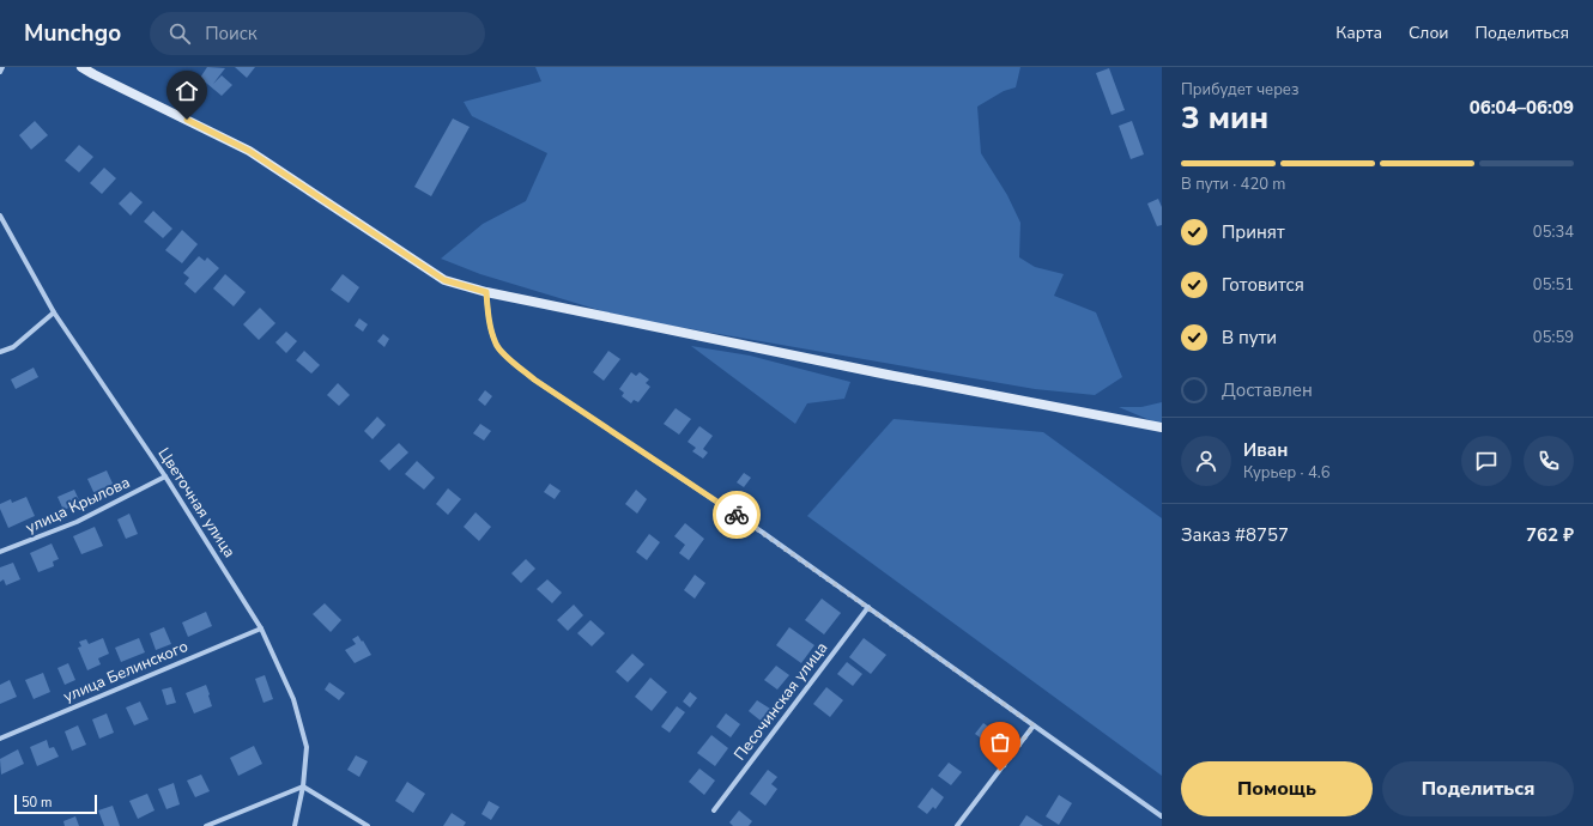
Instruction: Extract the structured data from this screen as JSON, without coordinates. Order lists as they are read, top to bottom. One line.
{"streets":{"street":["Цветочная улица","улица Крылова","улица Белинского","Песочинская улица"]},"crossings":[["Цветочная улица","улица Крылова"],["Цветочная улица","улица Белинского"]],"scale_bar":"50 m","page":{"header":"Munchgo","search":"Поиск","nav":["Карта","Слои","Поделиться"],"heading":["3 мин","Прибудет через","06:04–06:09"],"panel":["Иван","Курьер · 4.6","Заказ #8757","762 ₽"],"bar":"В пути · 420 m","list":[["Принят","05:34"],["Готовится","05:51"],["В пути","05:59"],"Доставлен"],"buttons":["Помощь","Поделиться"],"scale":"50 m"}}
